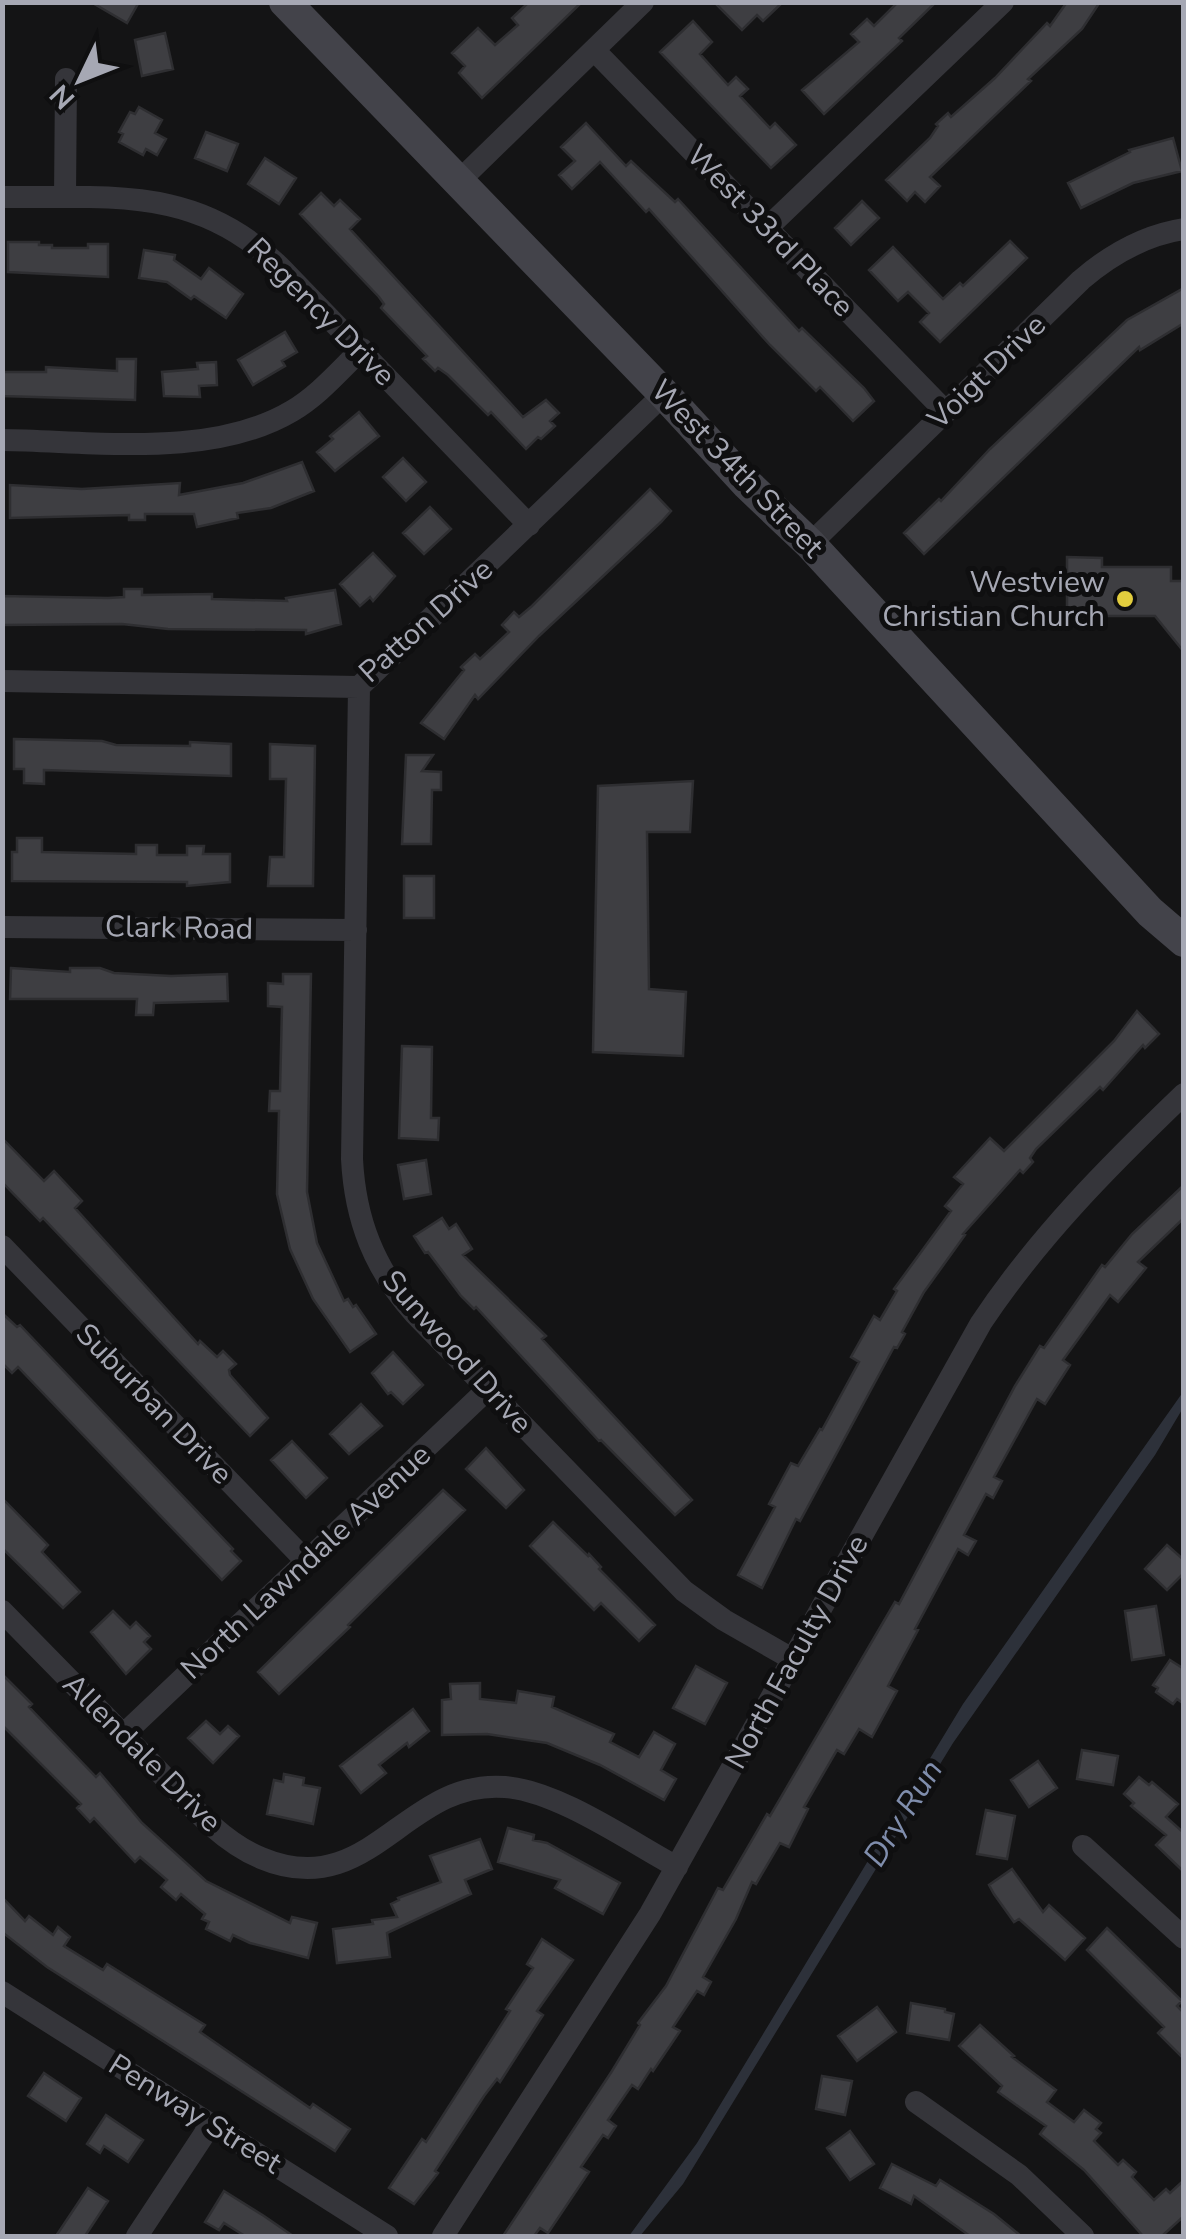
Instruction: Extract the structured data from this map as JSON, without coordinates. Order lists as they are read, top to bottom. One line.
{"streets":{"street":["West 33rd Place","Regency Drive","Voigt Drive","West 34th Street","Patton Drive","Clark Road","Sunwood Drive","Suburban Drive","North Lawndale Avenue","North Faculty Drive","Allendale Drive","Penway Street"]},"crossings":[["West 33rd Place","Voigt Drive"],["Regency Drive","Patton Drive"],["Voigt Drive","West 34th Street"],["West 34th Street","Patton Drive"],["Patton Drive","Sunwood Drive"],["Clark Road","Sunwood Drive"],["Sunwood Drive","North Lawndale Avenue"],["Sunwood Drive","North Faculty Drive"],["Suburban Drive","North Lawndale Avenue"],["North Lawndale Avenue","Allendale Drive"],["North Faculty Drive","Allendale Drive"]],"water":["Dry Run"],"places":["Westview Christian Church"],"north":"bottom left"}
